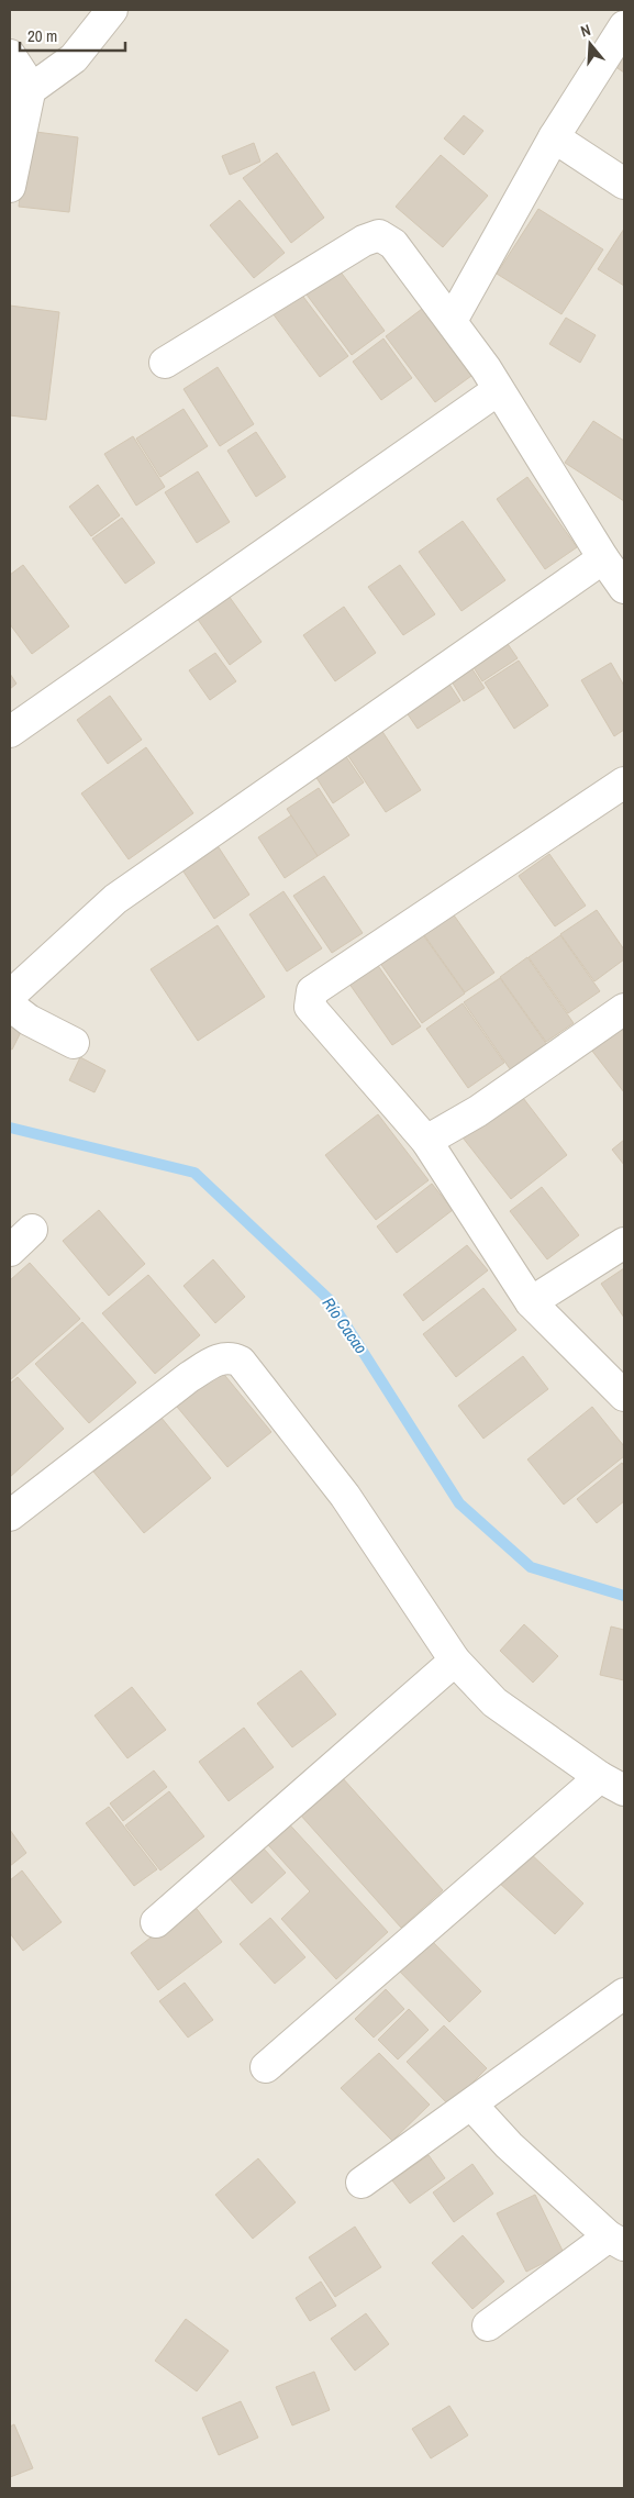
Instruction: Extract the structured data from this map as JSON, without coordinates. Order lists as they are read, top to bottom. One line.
{"water":["Río Cacao"],"scale_bar":"20 m","north":"top"}
